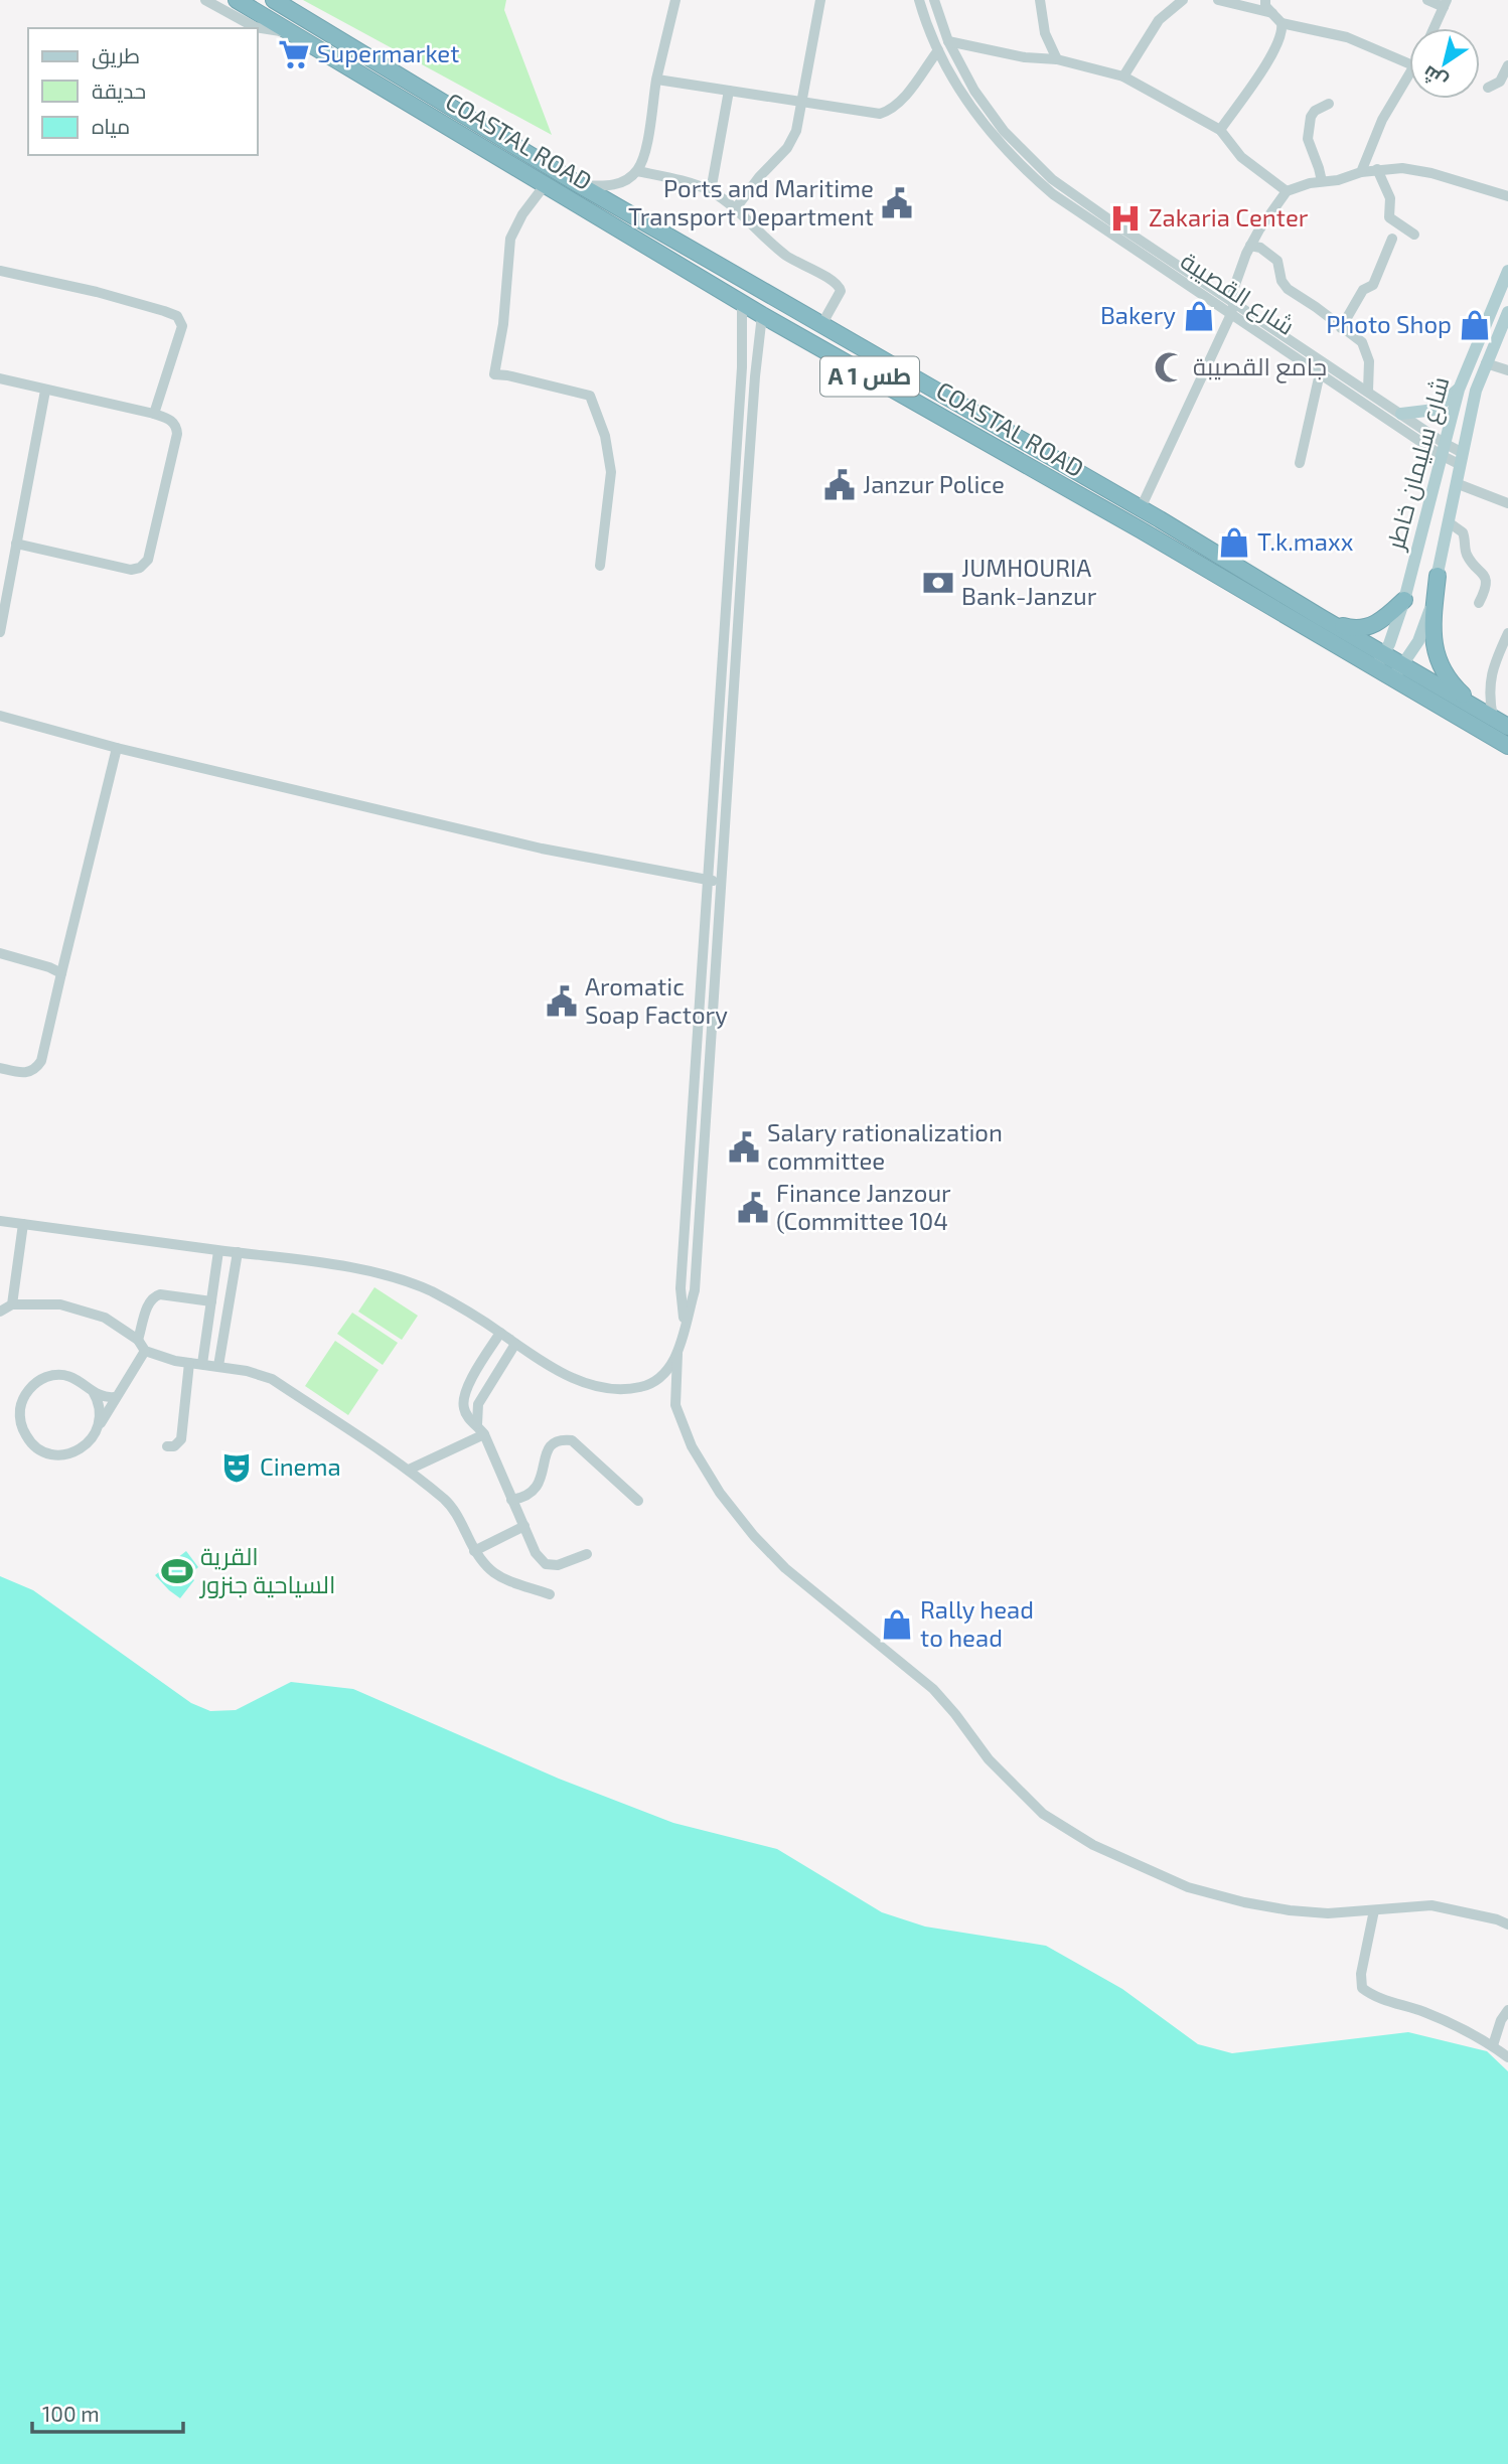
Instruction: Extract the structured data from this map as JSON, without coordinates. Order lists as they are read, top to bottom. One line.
{"streets":{"highway":["COASTAL ROAD","A 1 طس"],"main road":["شارع سليمان خاطر"],"street":["شارع القصيبة"]},"crossings":[["COASTAL ROAD","شارع سليمان خاطر"],["شارع القصيبة","شارع سليمان خاطر"]],"places":{"supermarket":["Supermarket"],"public building":["Ports and Maritime Transport Department","Janzur Police","Aromatic Soap Factory","Salary rationalization committee","Finance Janzour (Committee 104"],"hospital":["Zakaria Center"],"shop":["Bakery","Photo Shop","T.k.maxx","Rally head to head"],"mosque":["جامع القصيبة"],"bank":["JUMHOURIA Bank-Janzur"],"theatre":["Cinema"],"sports":["القرية السياحية جنزور"]},"legend":["طريق","حديقة","مياه"],"scale_bar":"100 m","north":"bottom left"}
